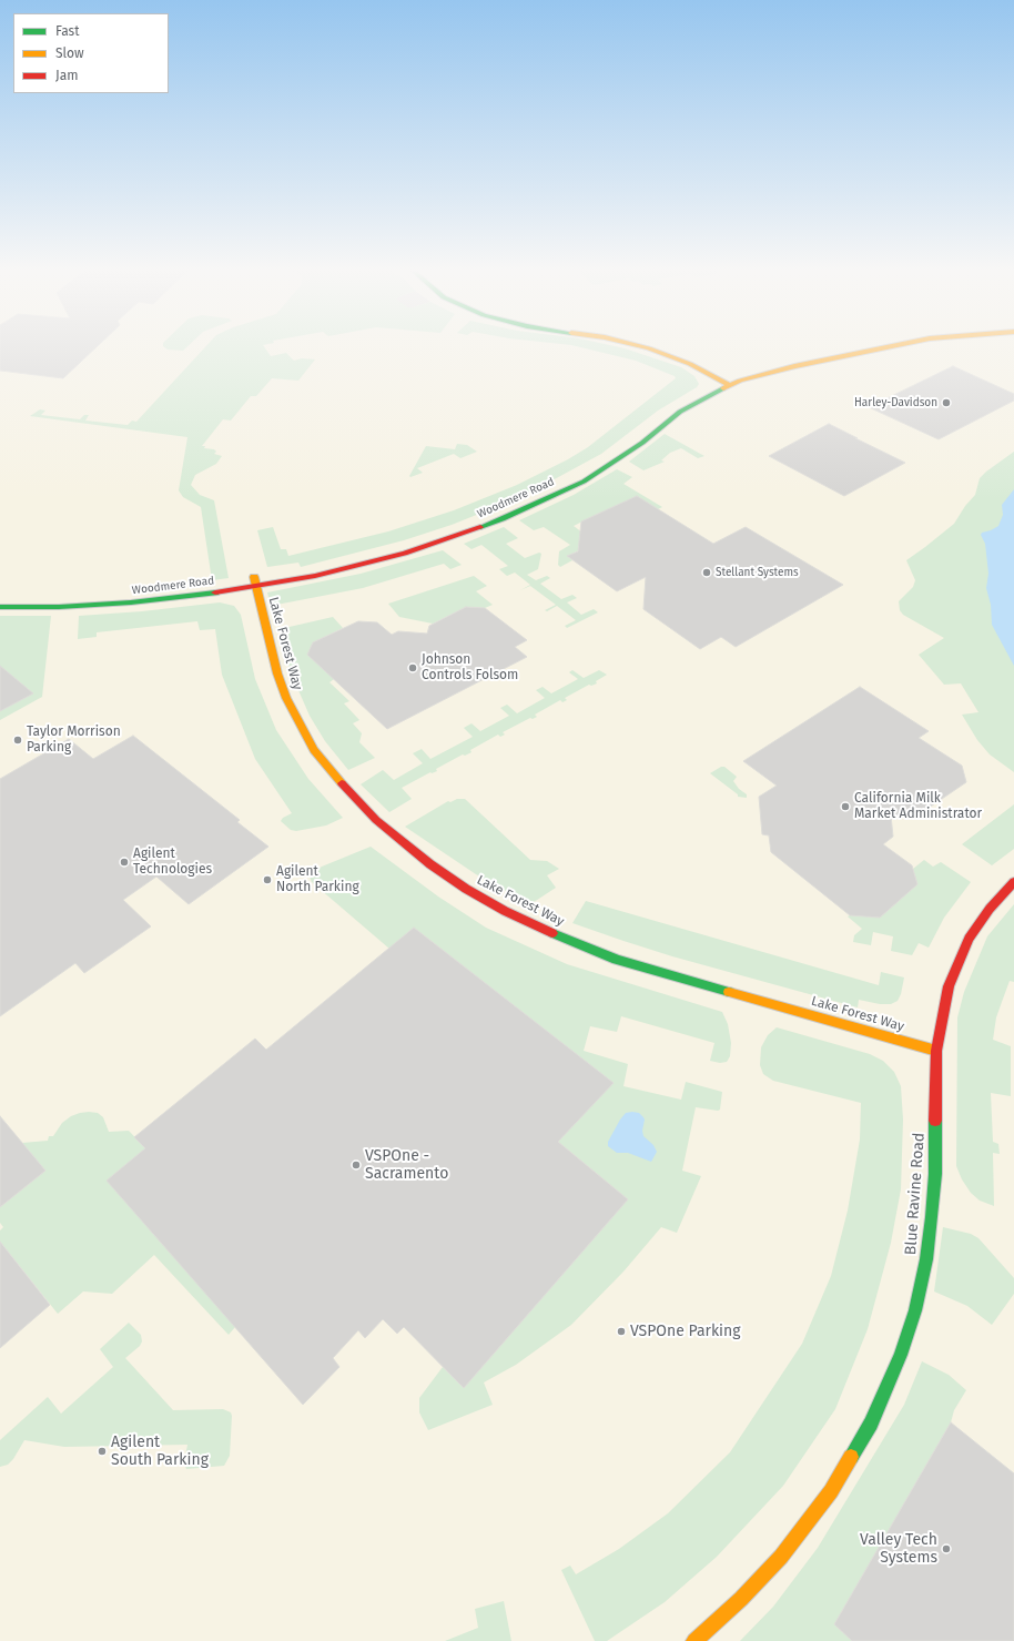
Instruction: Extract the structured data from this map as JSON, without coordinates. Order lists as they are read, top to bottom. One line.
{"streets":{"street":["Woodmere Road","Lake Forest Way","Blue Ravine Road"]},"crossings":[["Woodmere Road","Lake Forest Way"],["Lake Forest Way","Blue Ravine Road"]],"places":["Harley-Davidson","Stellant Systems","Johnson Controls Folsom","Taylor Morrison Parking","California Milk Market Administrator","Agilent Technologies","Agilent North Parking","VSPOne - Sacramento","VSPOne Parking","Agilent South Parking","Valley Tech Systems"],"legend":["Fast","Slow","Jam"]}
